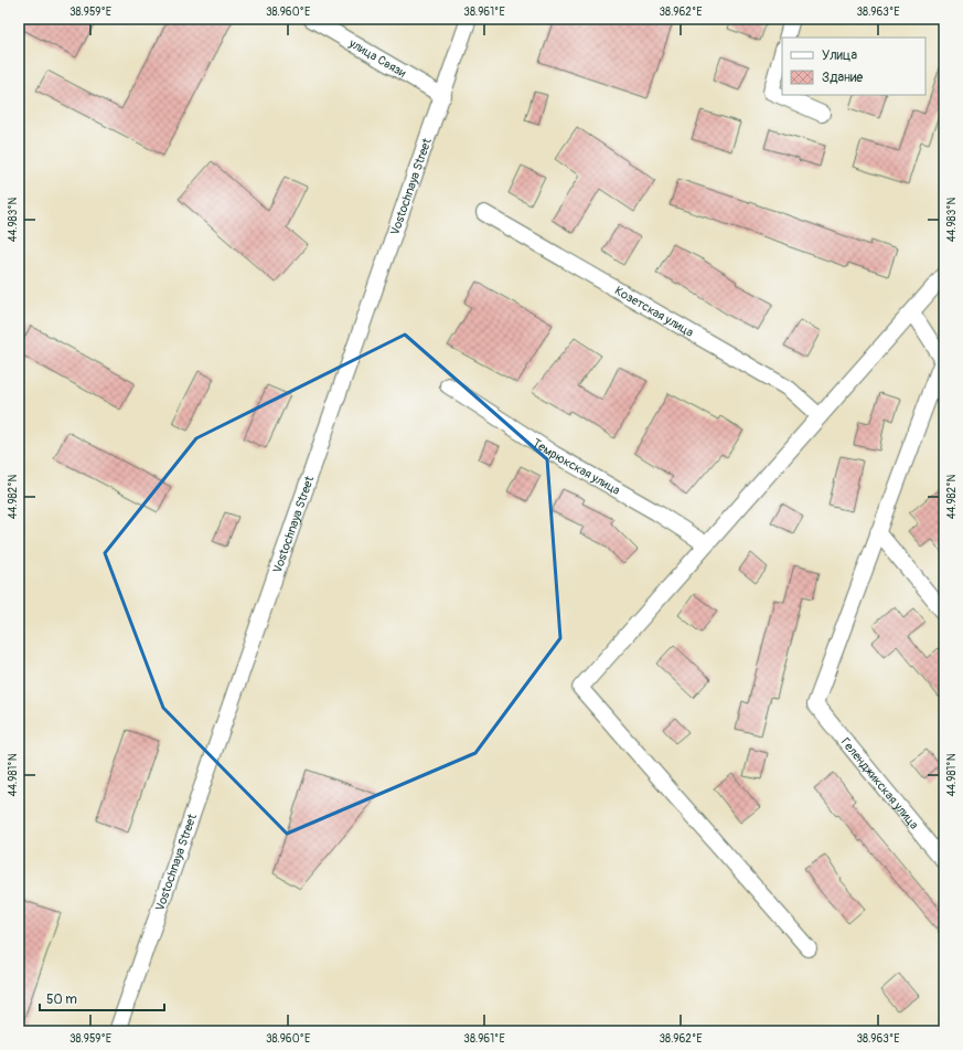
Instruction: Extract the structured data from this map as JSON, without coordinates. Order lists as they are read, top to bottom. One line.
{"streets":{"street":["улица Связи","Vostochnaya Street","Козетская улица","Темрюкская улица","Геленджикская улица"]},"crossings":[["улица Связи","Vostochnaya Street"]],"legend":["Улица","Здание"],"scale_bar":"50 m","coordinates":["38.959°E","38.960°E","38.961°E","38.962°E","38.963°E","44.983°N","44.982°N","44.981°N"]}
